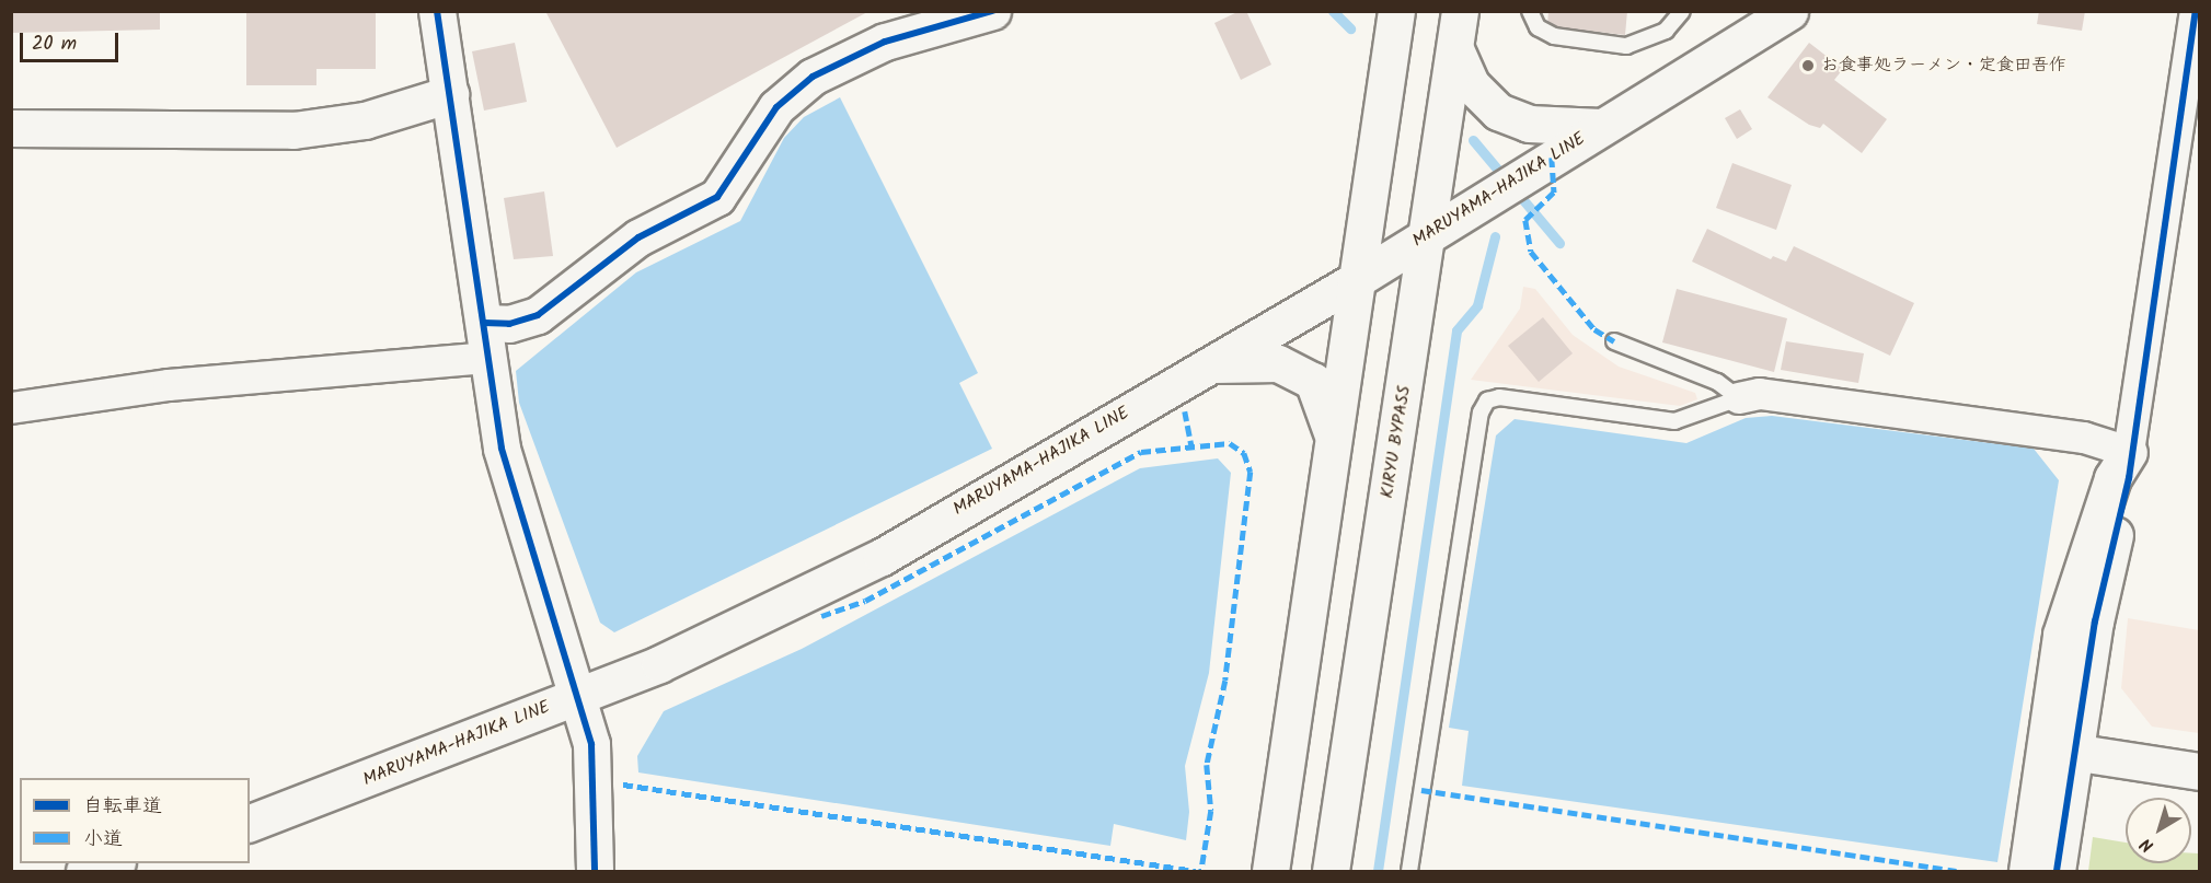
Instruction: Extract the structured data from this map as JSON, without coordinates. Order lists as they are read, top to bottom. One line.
{"streets":{"main road":["MARUYAMA-HAJIKA LINE","KIRYU BYPASS"]},"crossings":[["MARUYAMA-HAJIKA LINE","KIRYU BYPASS"]],"places":["お食事処ラーメン・定食田吾作"],"legend":["自転車道","小道"],"scale_bar":"20 m","north":"bottom left"}
